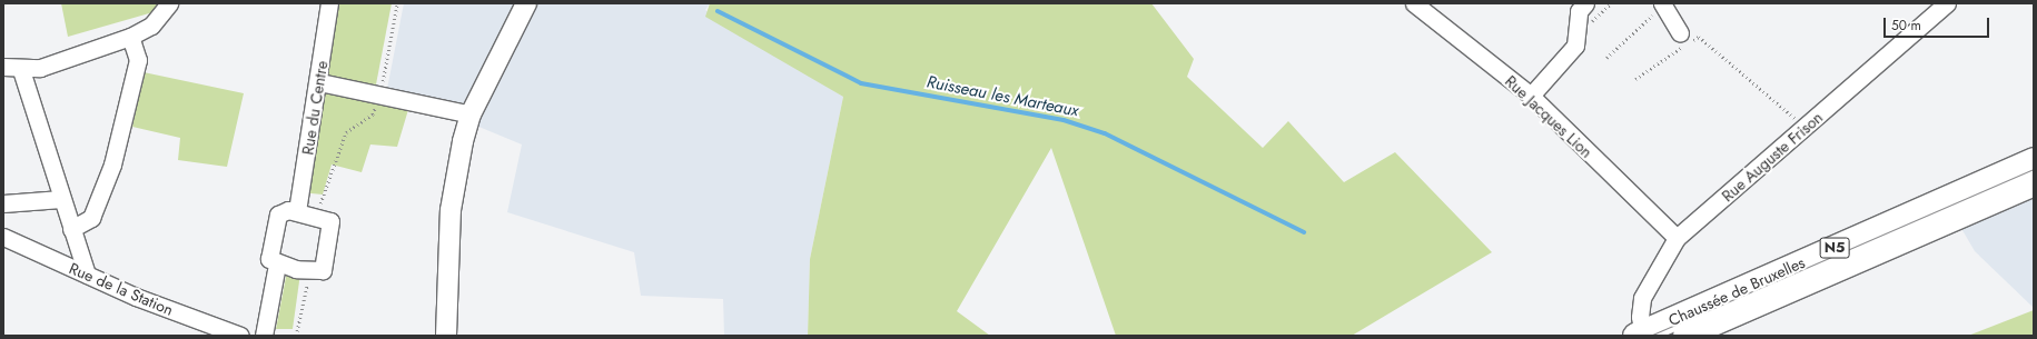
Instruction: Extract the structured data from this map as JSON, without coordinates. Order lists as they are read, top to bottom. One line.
{"streets":{"main road":["N5","Chaussée de Bruxelles"],"street":["Rue du Centre","Rue Jacques Lion","Rue Auguste Frison","Rue de la Station"]},"crossings":[["Rue Jacques Lion","Rue Auguste Frison"],["Rue Auguste Frison","Chaussée de Bruxelles"]],"water":["Ruisseau les Marteaux"],"scale_bar":"50 m"}
